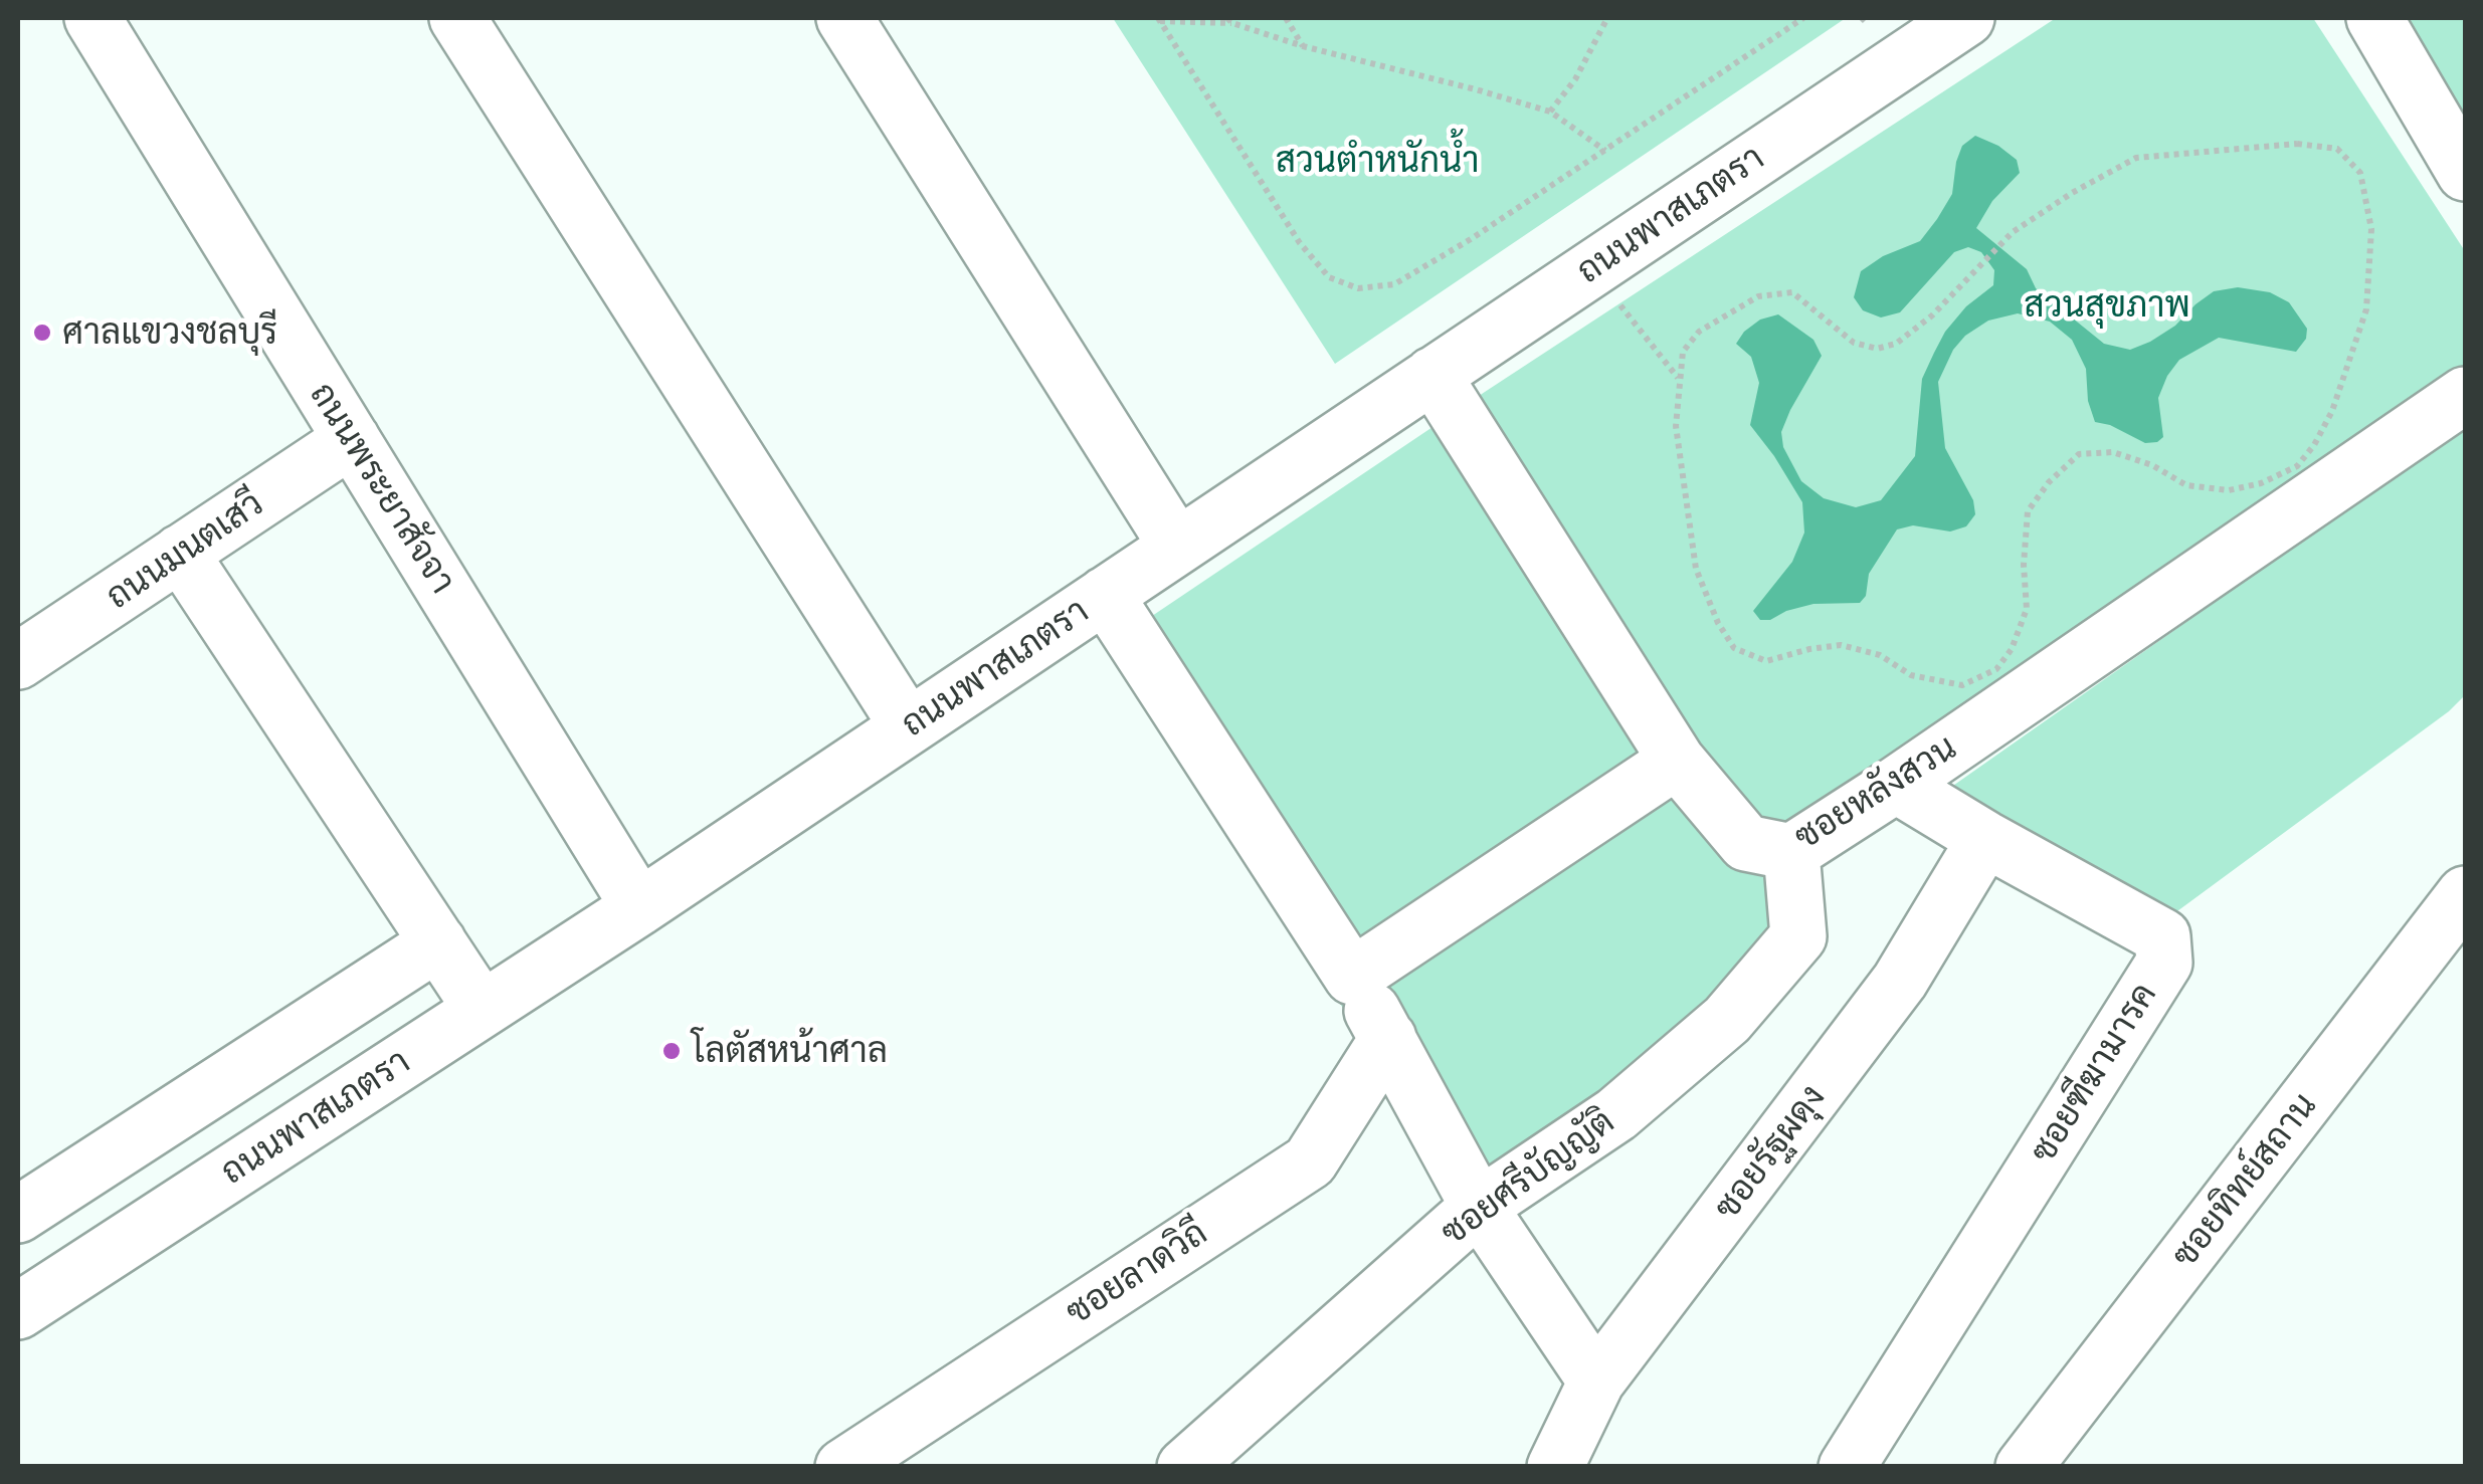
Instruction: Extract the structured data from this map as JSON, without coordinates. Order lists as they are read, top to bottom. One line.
{"streets":{"street":["ถนนพาสเภตรา","ถนนพระยาสัจจา","ถนนมนตเสวี","ซอยหลังสวน","ซอยฑีฆามารค","ซอยรัฐผดุง","ซอยศรีบัญญัติ","ซอยทิทย์สถาน","ซอยลาดวิถี"]},"crossings":[["ถนนพาสเภตรา","ถนนพระยาสัจจา"],["ถนนพาสเภตรา","ซอยหลังสวน"],["ถนนพระยาสัจจา","ถนนมนตเสวี"],["ซอยหลังสวน","ซอยฑีฆามารค"],["ซอยหลังสวน","ซอยศรีบัญญัติ"],["ซอยฑีฆามารค","ซอยรัฐผดุง"]],"parks":["สวนตำหนักน้ำ","สวนสุขภาพ"],"places":["ศาลแขวงชลบุรี","โลตัสหน้าศาล"]}
